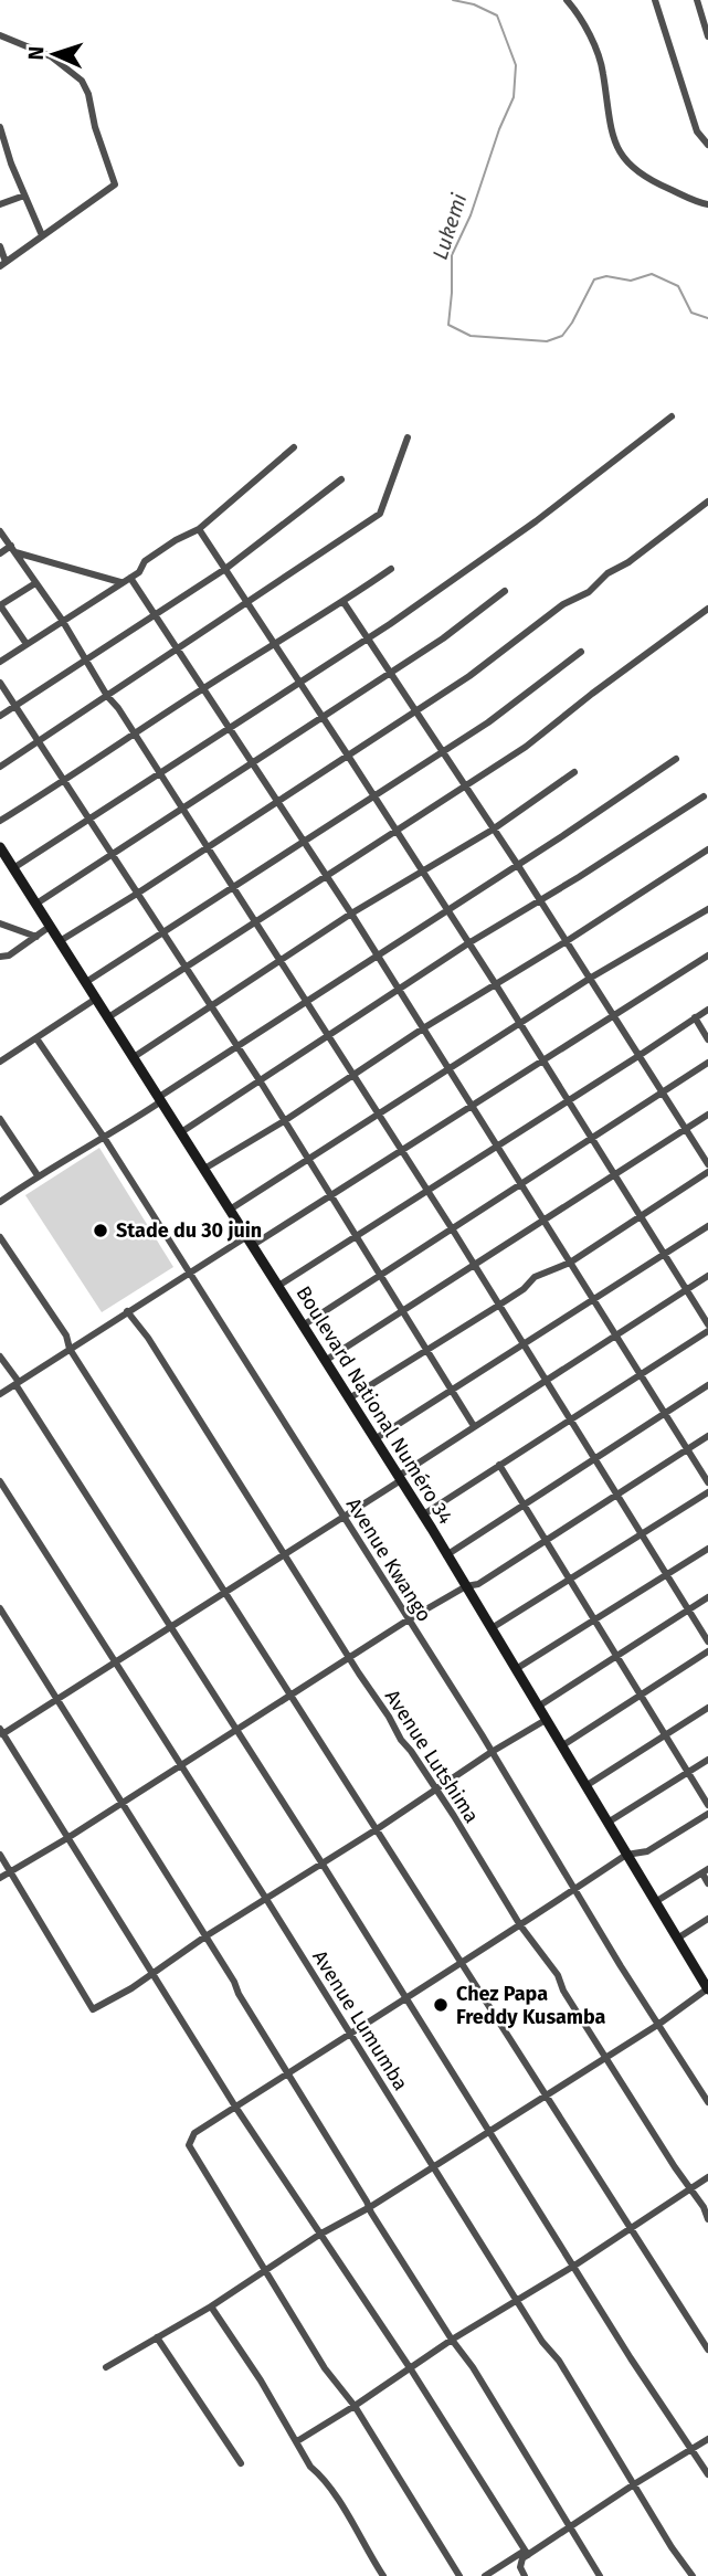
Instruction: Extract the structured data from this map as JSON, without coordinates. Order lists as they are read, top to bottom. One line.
{"streets":{"main road":["Boulevard National Numéro 34"],"street":["Avenue Kwango","Avenue Lutshima","Avenue Lumumba"]},"water":["Lukemi"],"places":["Stade du 30 juin","Chez Papa Freddy Kusamba"],"north":"left"}
